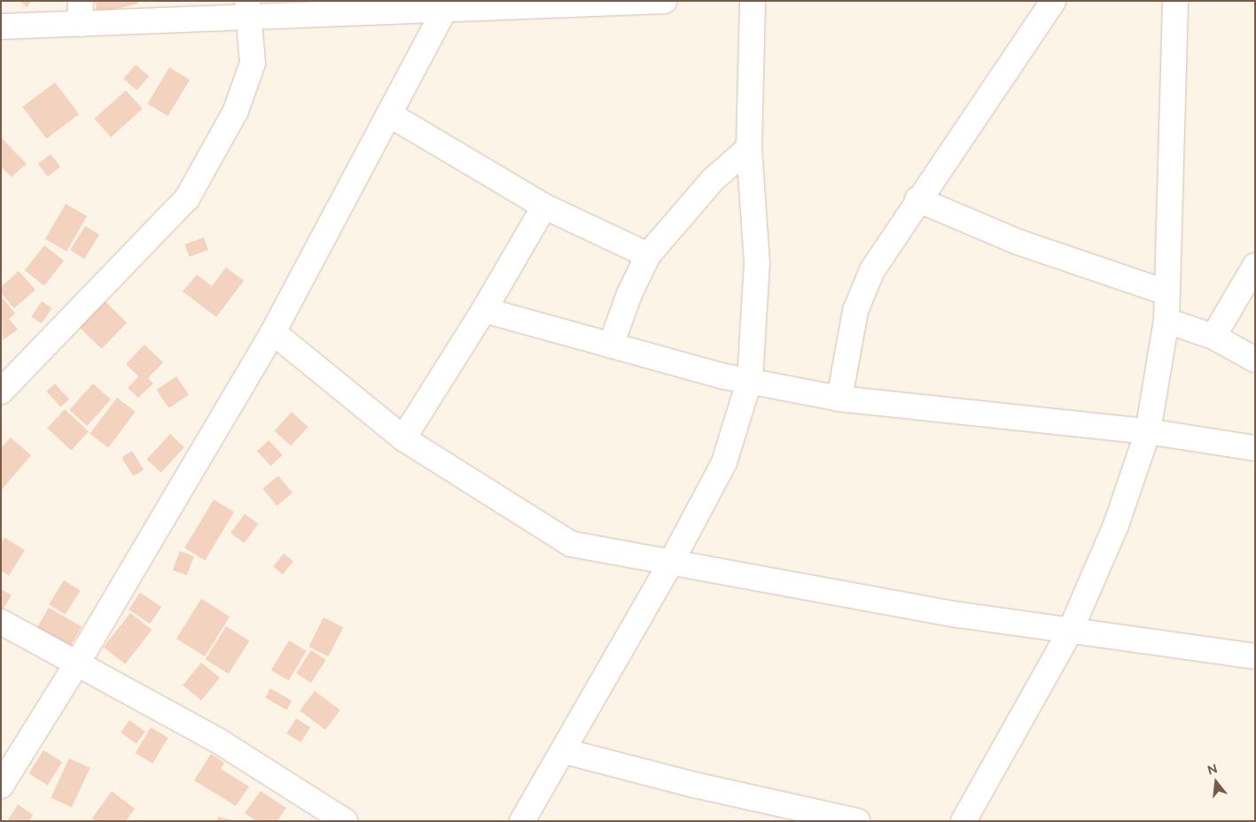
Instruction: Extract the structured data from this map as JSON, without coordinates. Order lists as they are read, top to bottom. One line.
{"north":"top"}
